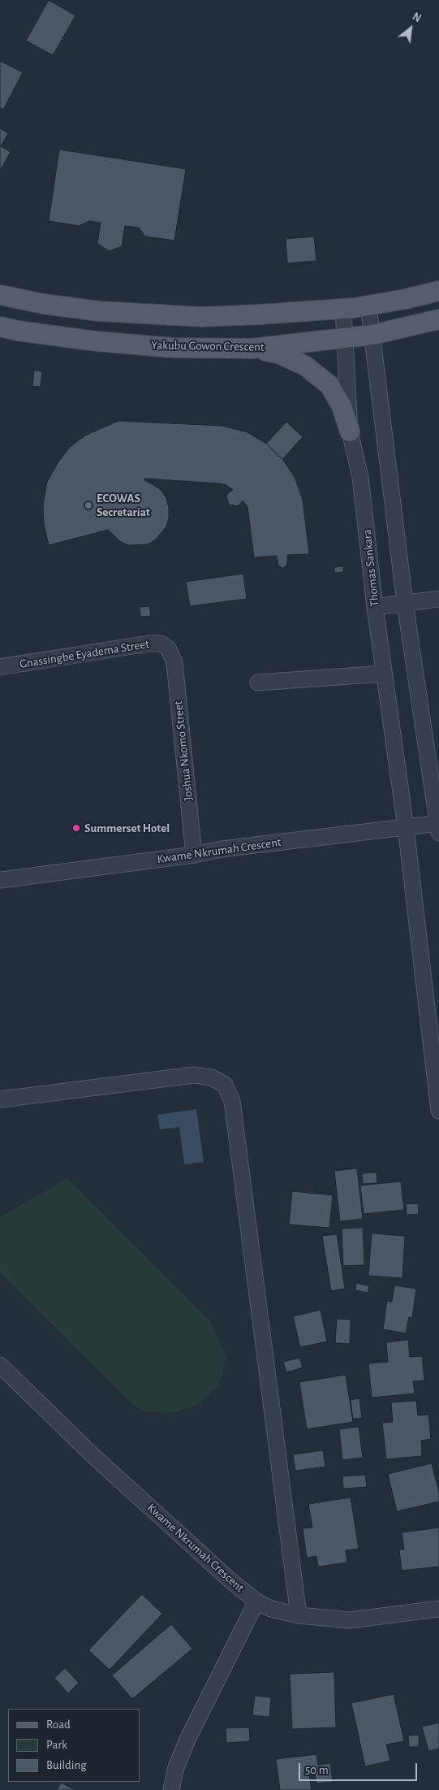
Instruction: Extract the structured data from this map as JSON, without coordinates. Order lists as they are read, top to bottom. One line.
{"streets":{"main road":["Yakubu Gowon Crescent"],"street":["Thomas Sankara","Gnassingbe Eyadema Street","Joshua Nkomo Street","Kwame Nkrumah Crescent"]},"crossings":[["Yakubu Gowon Crescent","Thomas Sankara"],["Thomas Sankara","Kwame Nkrumah Crescent"],["Gnassingbe Eyadema Street","Joshua Nkomo Street"],["Joshua Nkomo Street","Kwame Nkrumah Crescent"]],"places":["ECOWAS Secretariat","Summerset Hotel"],"legend":["Road","Park","Building"],"scale_bar":"50 m","north":"top right"}
